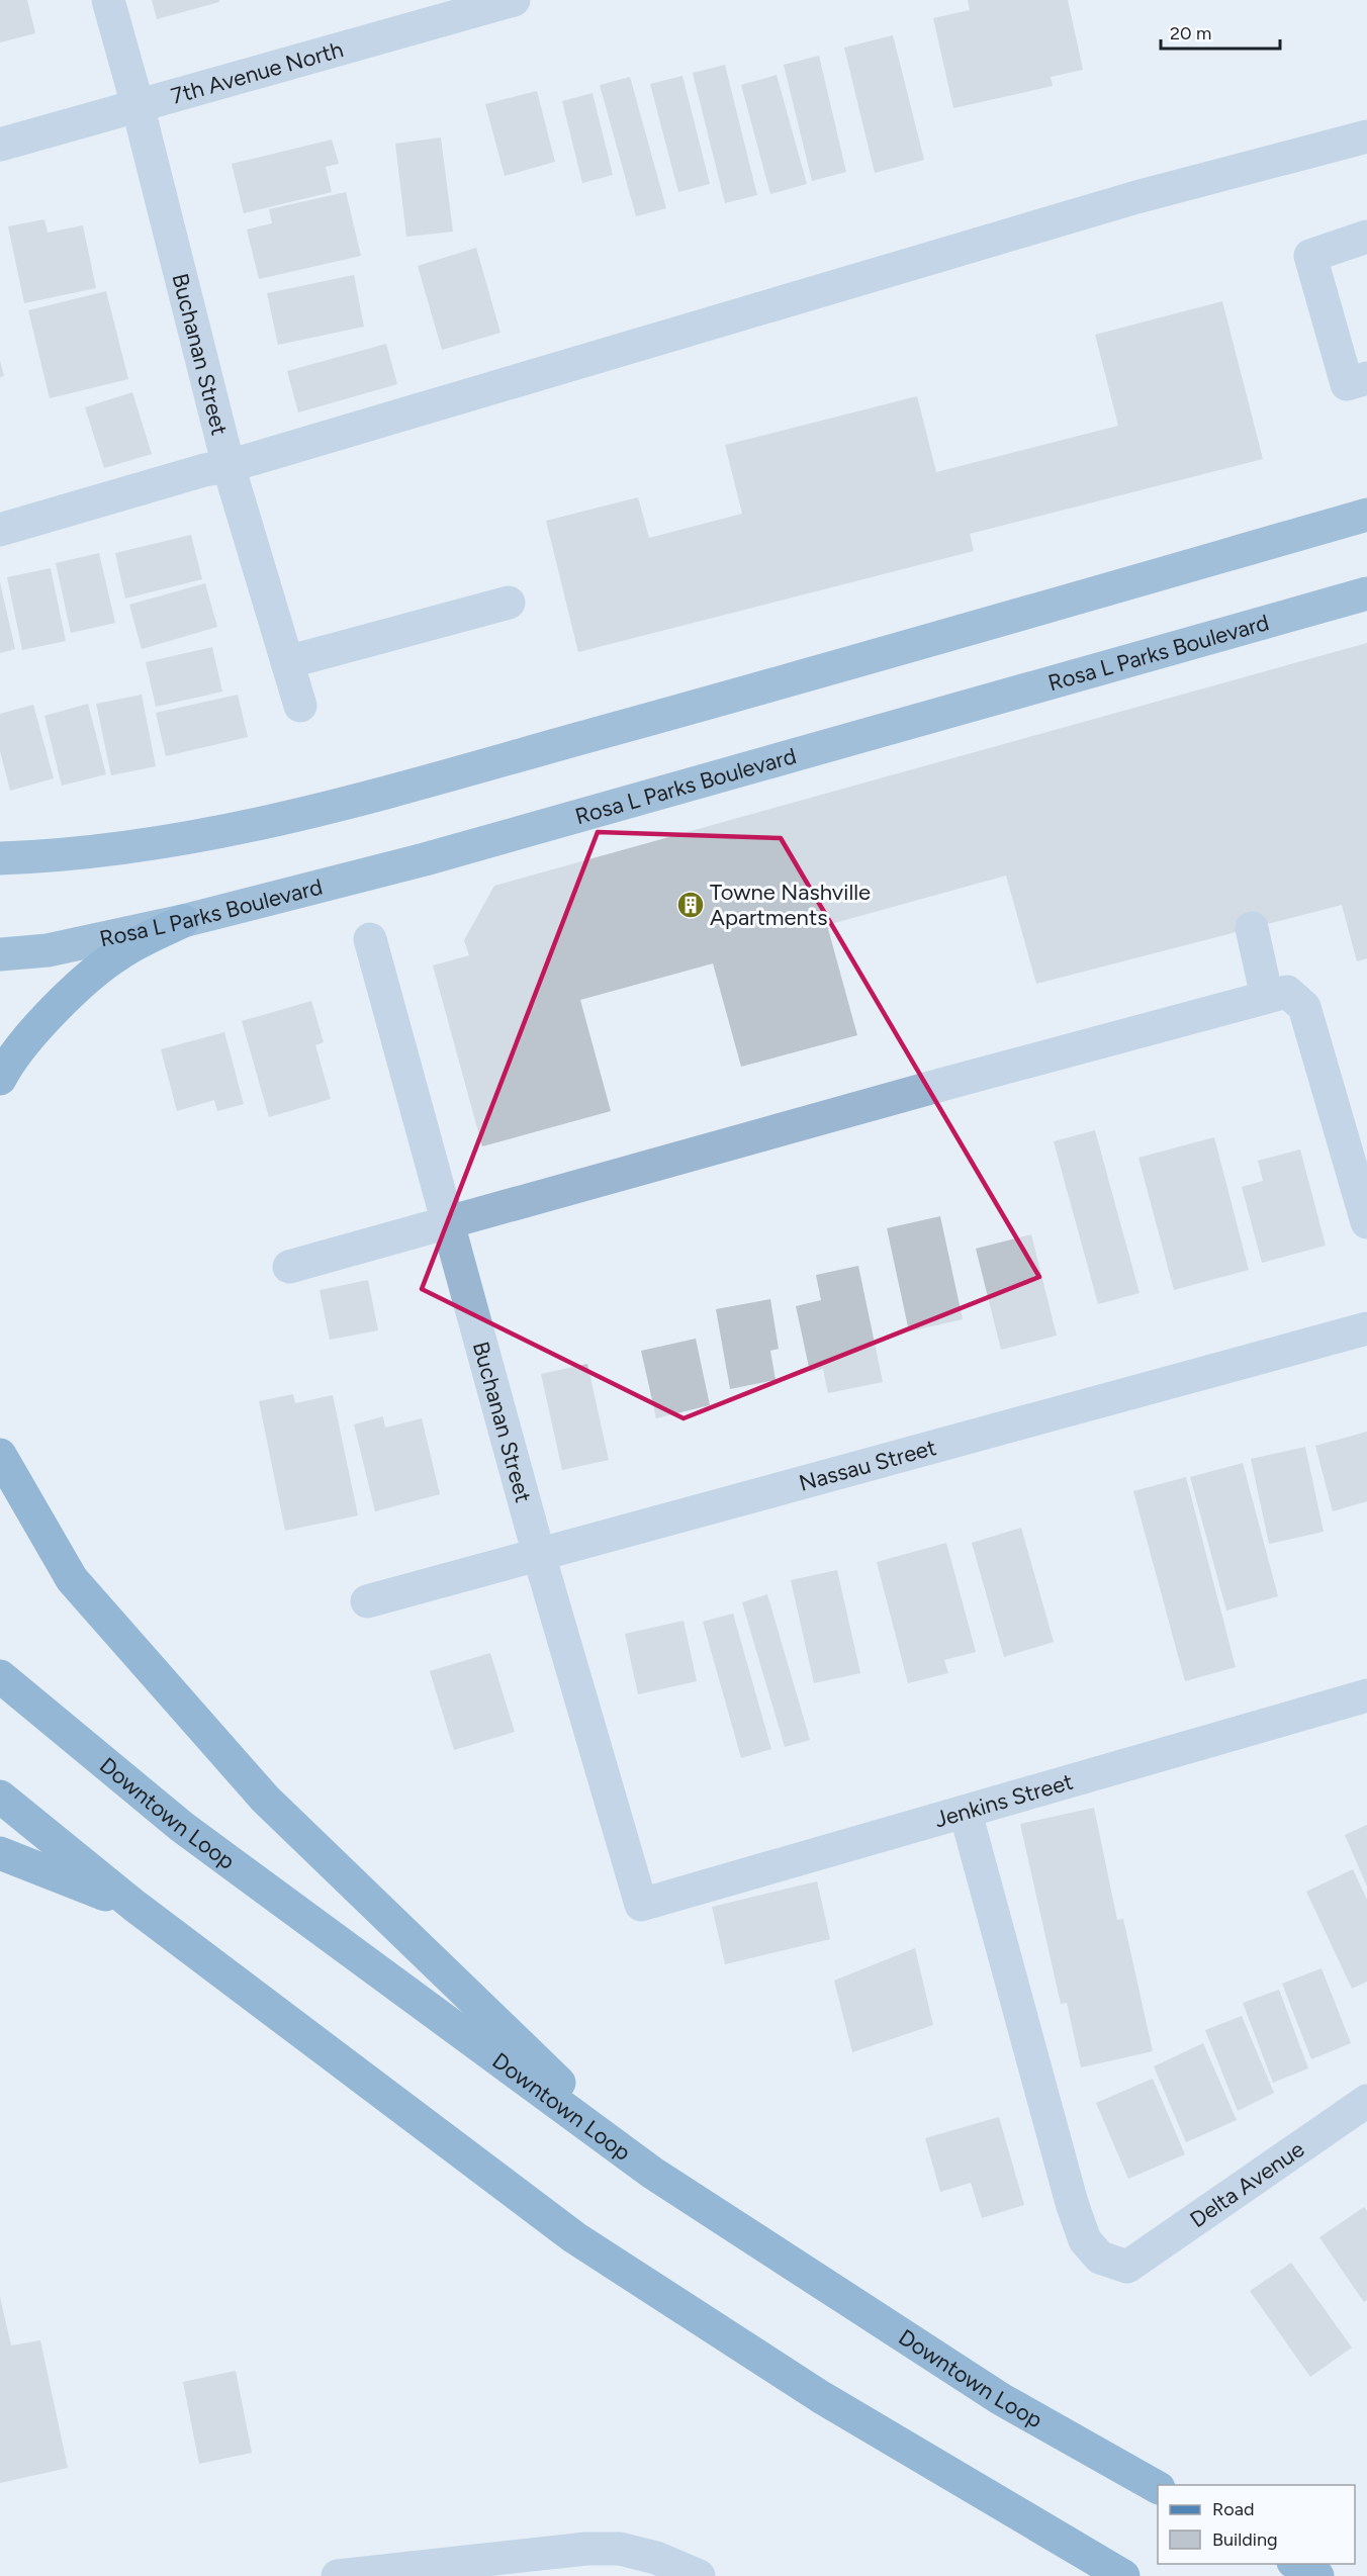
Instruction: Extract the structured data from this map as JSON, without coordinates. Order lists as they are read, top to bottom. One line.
{"streets":{"highway":["Downtown Loop"],"main road":["Rosa L Parks Boulevard"],"street":["7th Avenue North","Buchanan Street","Nassau Street","Jenkins Street","Delta Avenue"]},"crossings":[["7th Avenue North","Buchanan Street"],["Buchanan Street","Nassau Street"],["Buchanan Street","Jenkins Street"],["Jenkins Street","Delta Avenue"]],"places":{"building":["Towne Nashville Apartments"]},"legend":["Road","Building"],"scale_bar":"20 m"}
